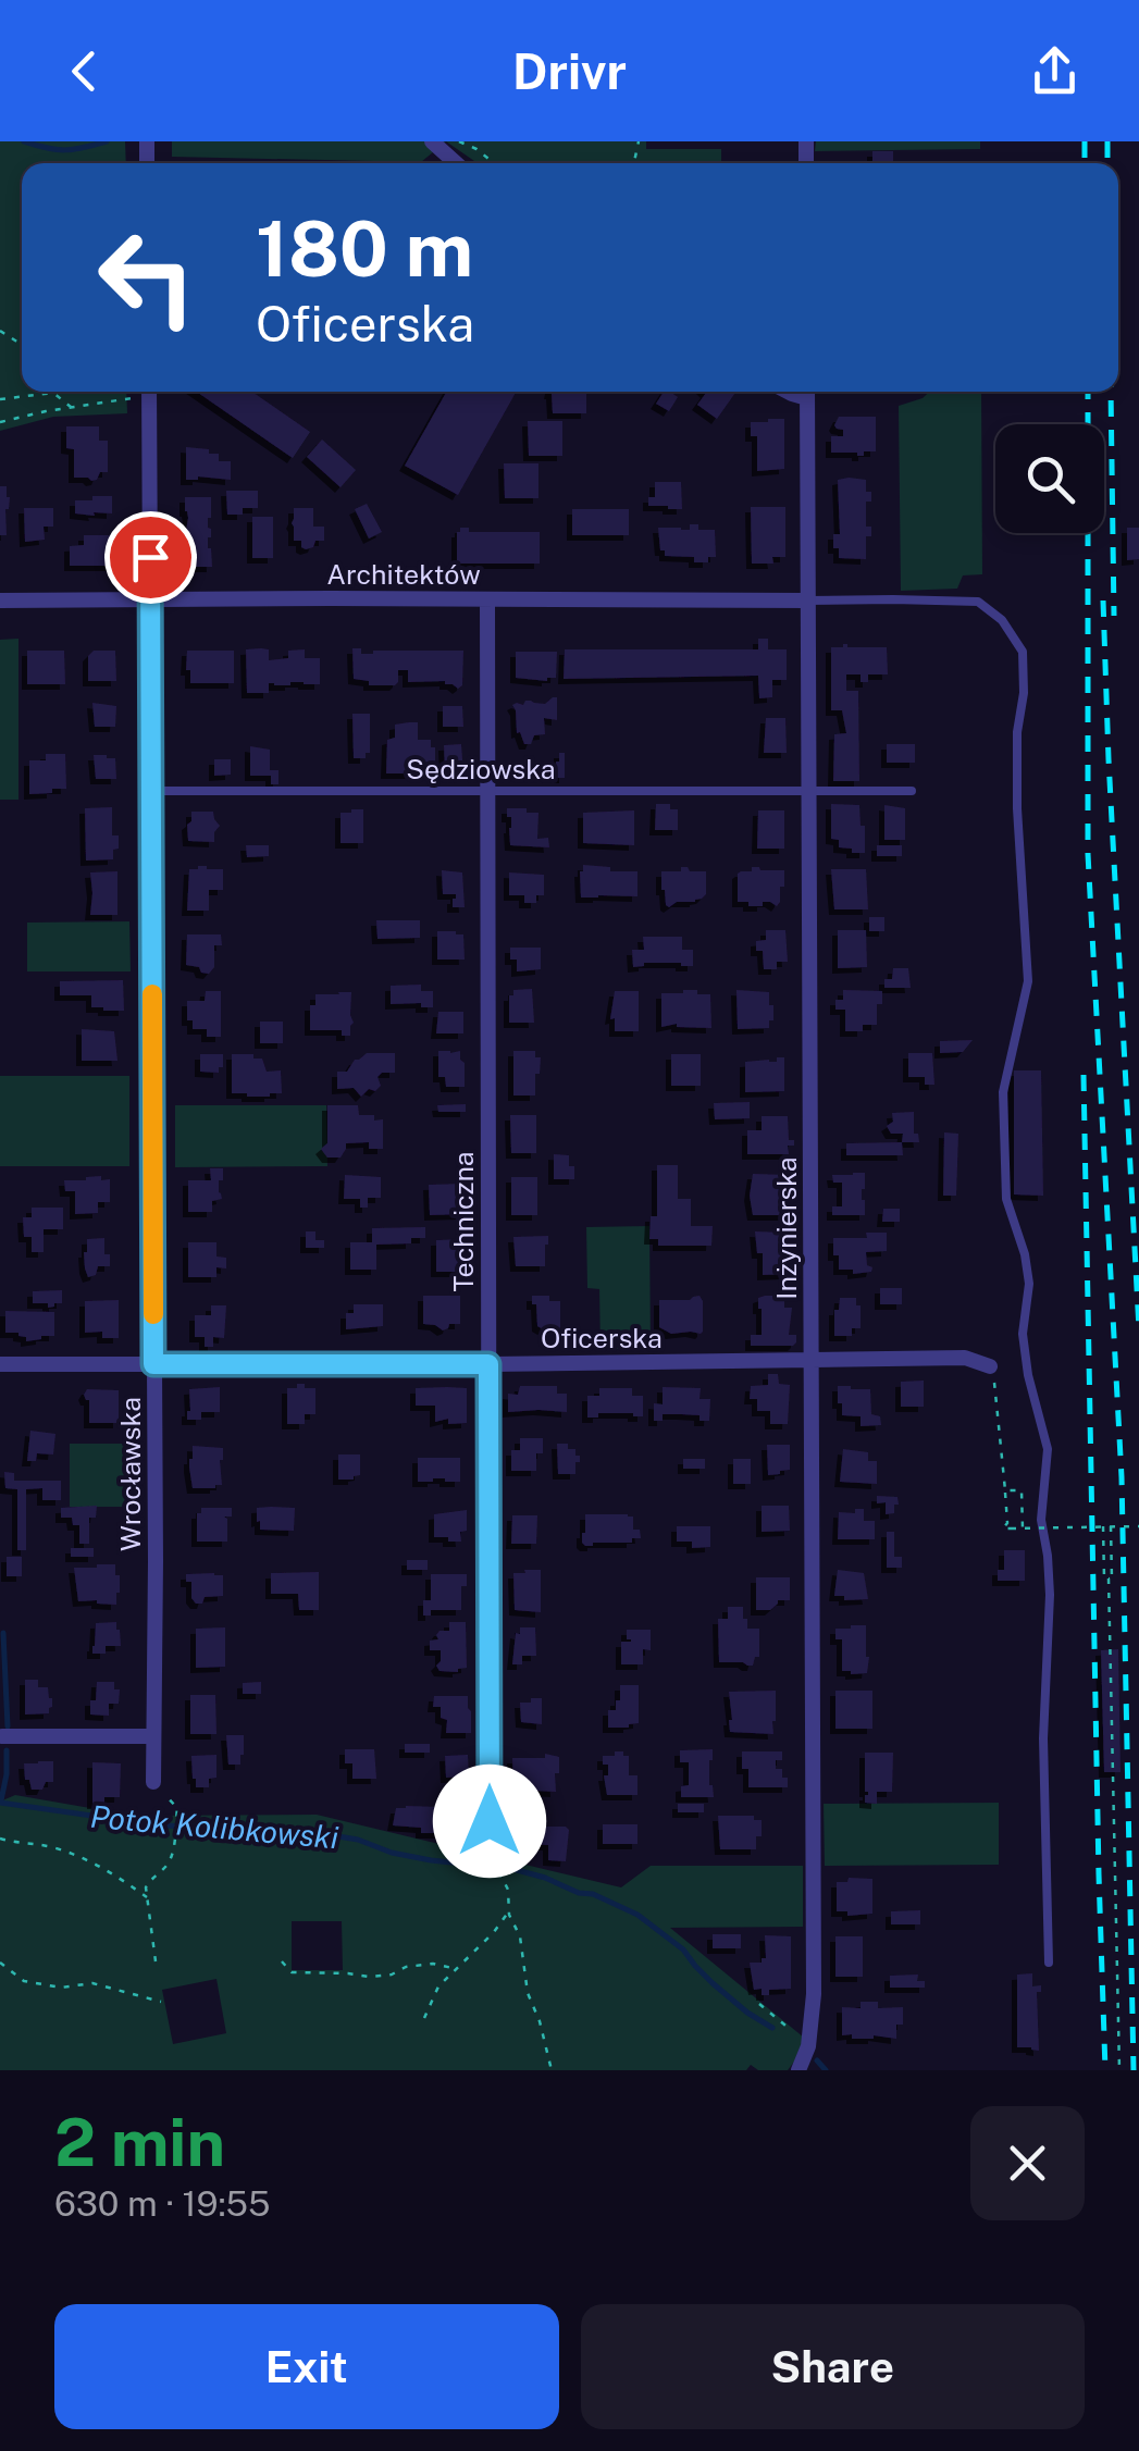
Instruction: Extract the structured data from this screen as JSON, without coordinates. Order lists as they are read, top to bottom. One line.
{"streets":{"street":["Architektów","Techniczna","Inżynierska","Oficerska","Wrocławska"],"lane":["Sędziowska"]},"crossings":[["Architektów","Techniczna"],["Architektów","Inżynierska"],["Architektów","Wrocławska"],["Sędziowska","Techniczna"],["Sędziowska","Inżynierska"],["Sędziowska","Wrocławska"],["Techniczna","Oficerska"],["Inżynierska","Oficerska"],["Oficerska","Wrocławska"]],"water":["Potok Kolibkowski"],"page":{"header":"Drivr","turn":["180 m","Oficerska"],"heading":["2 min","630 m · 19:55"],"buttons":["Exit","Share"]}}
